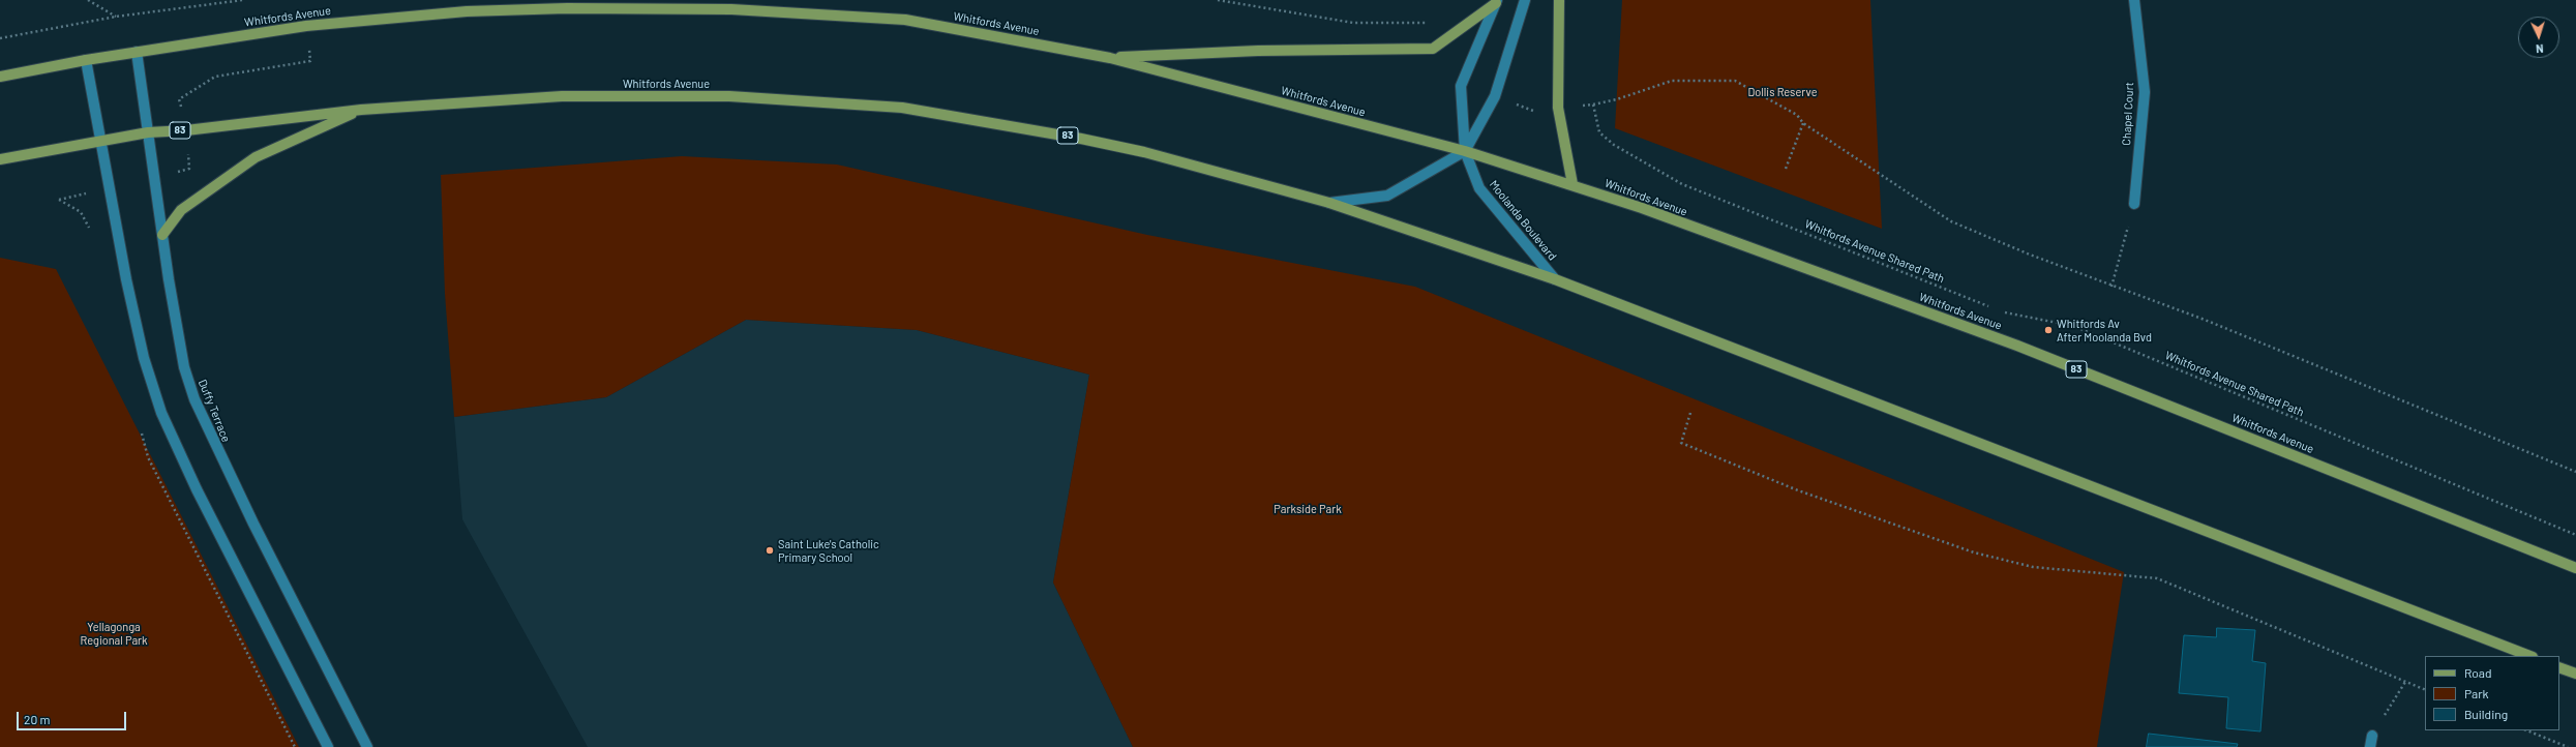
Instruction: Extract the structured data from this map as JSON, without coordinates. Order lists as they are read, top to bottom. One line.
{"streets":{"main road":["Whitfords Avenue","83"],"street":["Chapel Court","Moolanda Boulevard","Duffy Terrace"],"path":["Whitfords Avenue Shared Path"]},"crossings":[["Whitfords Avenue","Moolanda Boulevard"],["Whitfords Avenue","Duffy Terrace"]],"parks":["Dollis Reserve","Parkside Park","Yellagonga Regional Park"],"places":["Whitfords Av After Moolanda Bvd","Saint Luke's Catholic Primary School"],"legend":["Road","Park","Building"],"scale_bar":"20 m","north":"bottom"}
